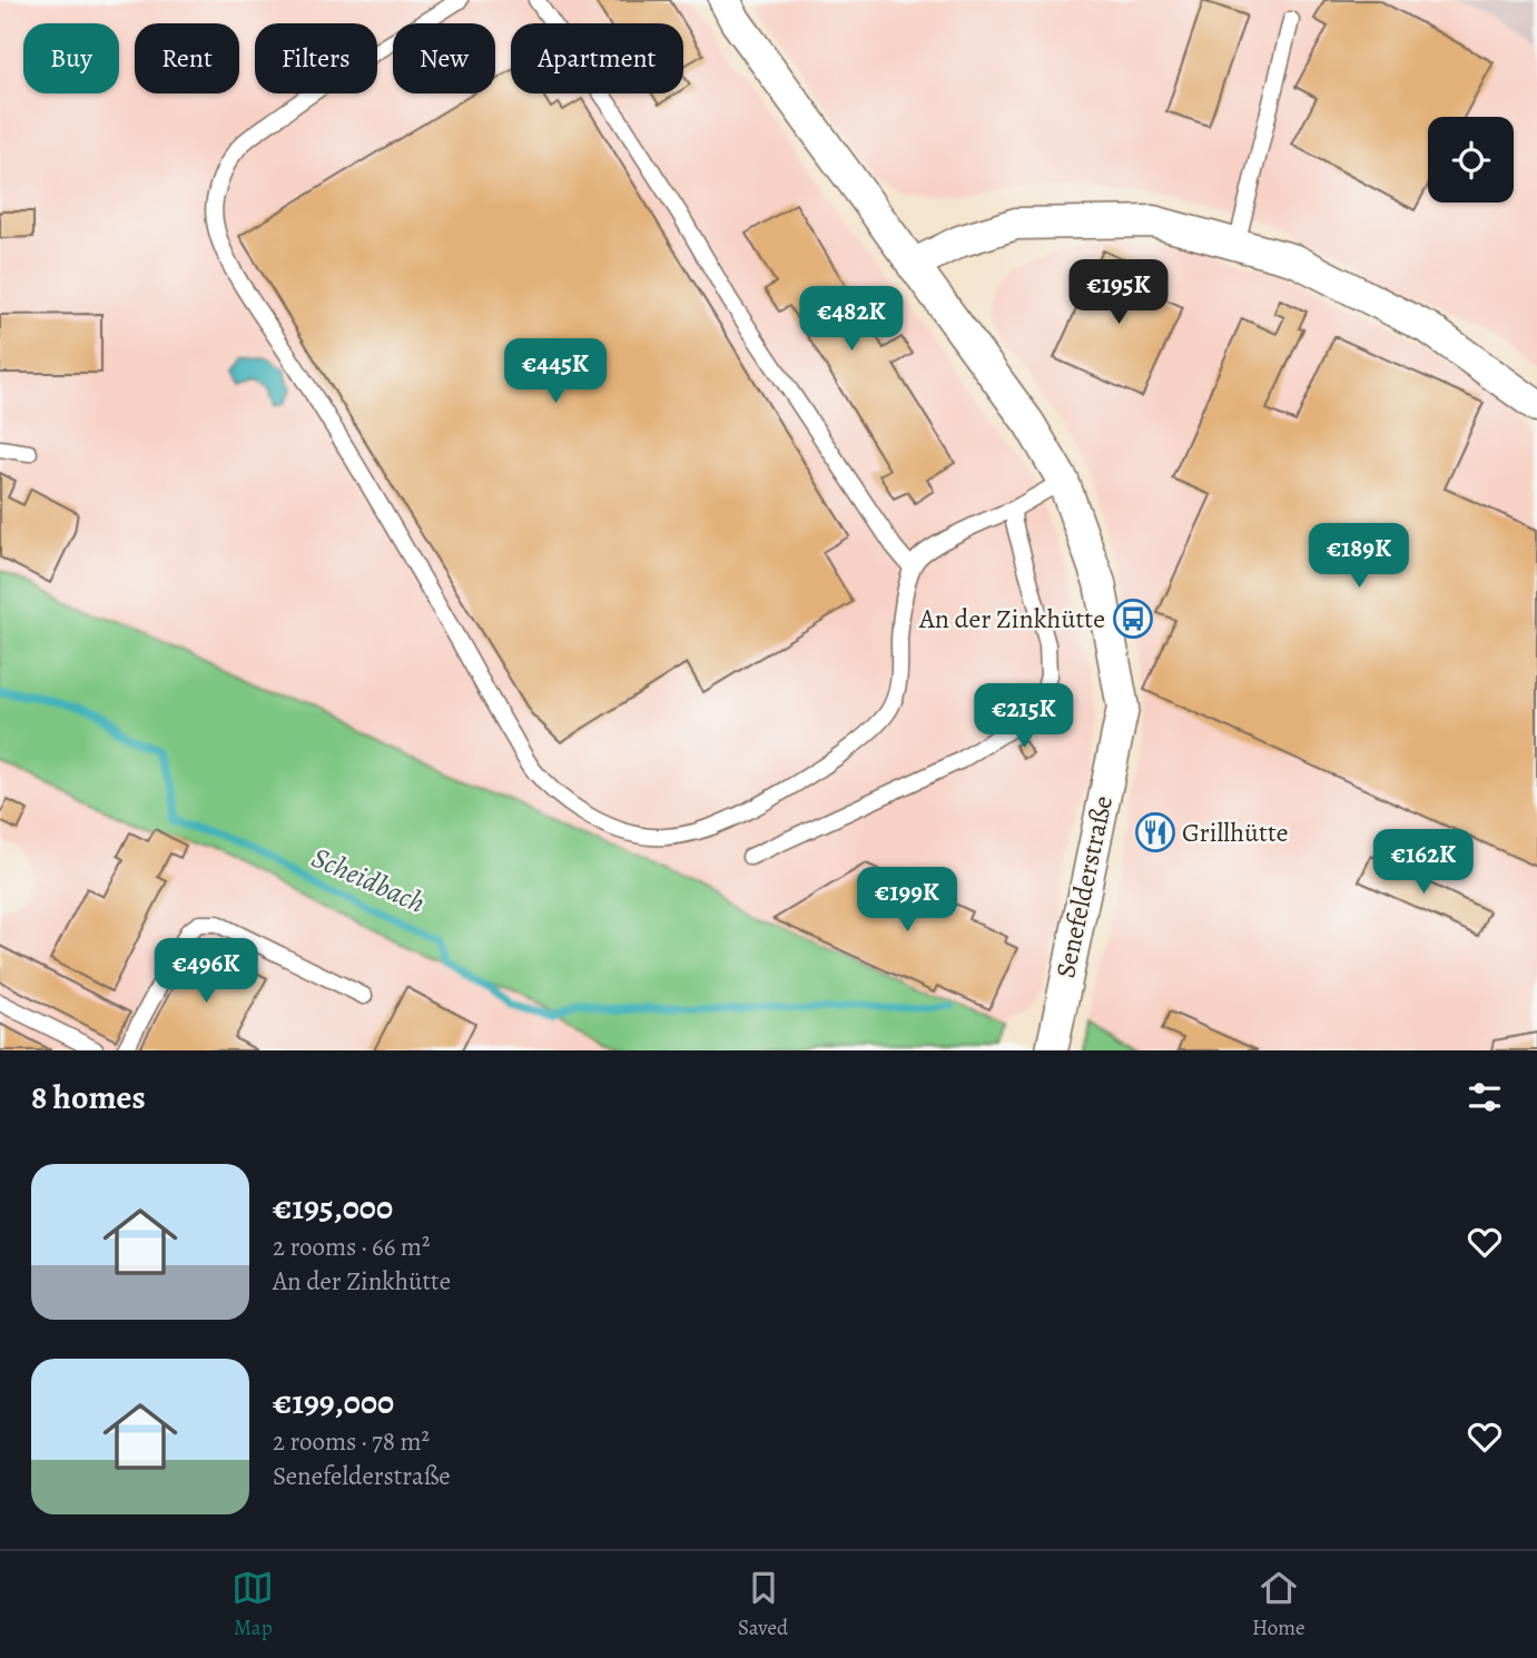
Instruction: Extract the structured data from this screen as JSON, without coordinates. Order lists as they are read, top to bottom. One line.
{"streets":{"street":["Senefelderstraße"]},"water":["Scheidbach"],"places":{"bus stop":["An der Zinkhütte"],"restaurant":["Grillhütte"]},"page":{"chip":["Buy","Rent","Filters","New","Apartment"],"price":["€195K","€482K","€445K","€189K","€215K","€162K","€199K","€496K"],"heading":"8 homes","list":[{"name":"€195,000","note":"2 rooms · 66 m² · An der Zinkhütte"},{"name":"€199,000","note":"2 rooms · 78 m² · Senefelderstraße"}],"tabs":["Map","Saved","Home"]}}
